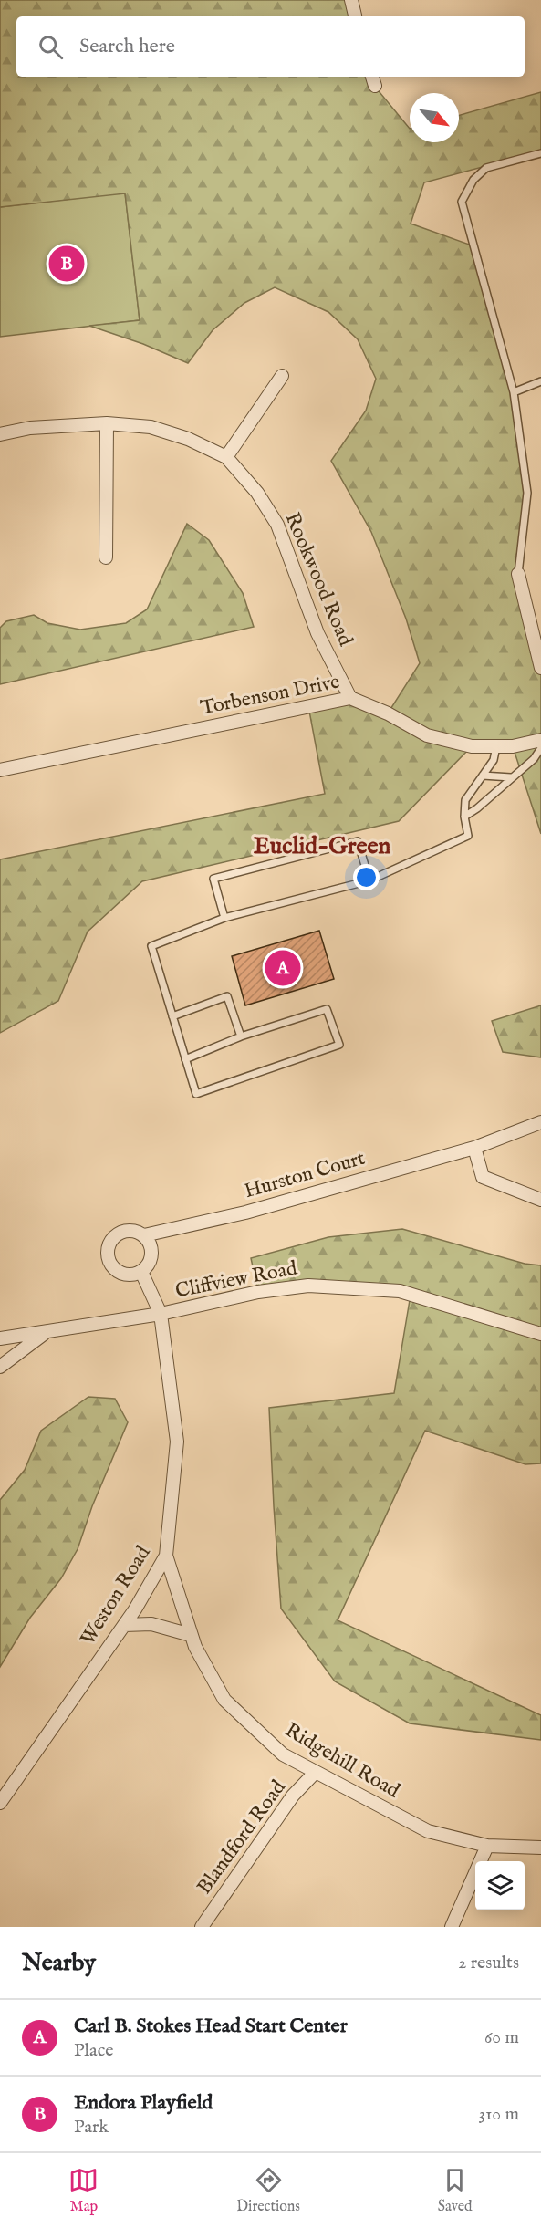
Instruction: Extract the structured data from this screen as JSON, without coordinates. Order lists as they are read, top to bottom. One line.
{"streets":{"street":["Rookwood Road","Torbenson Drive","Hurston Court","Cliffview Road","Weston Road","Ridgehill Road","Blandford Road"]},"crossings":[["Rookwood Road","Torbenson Drive"],["Cliffview Road","Weston Road"],["Weston Road","Ridgehill Road"],["Ridgehill Road","Blandford Road"]],"districts":["Euclid-Green"],"north":"bottom right","page":{"search":"Search here","pins":["B","A"],"heading":["Nearby","2 results"],"list":[{"mark":"A","name":"Carl B. Stokes Head Start Center","note":"Place","value":"60 m"},{"mark":"B","name":"Endora Playfield","note":"Park","value":"310 m"}],"nav":["Map","Directions","Saved"]}}
